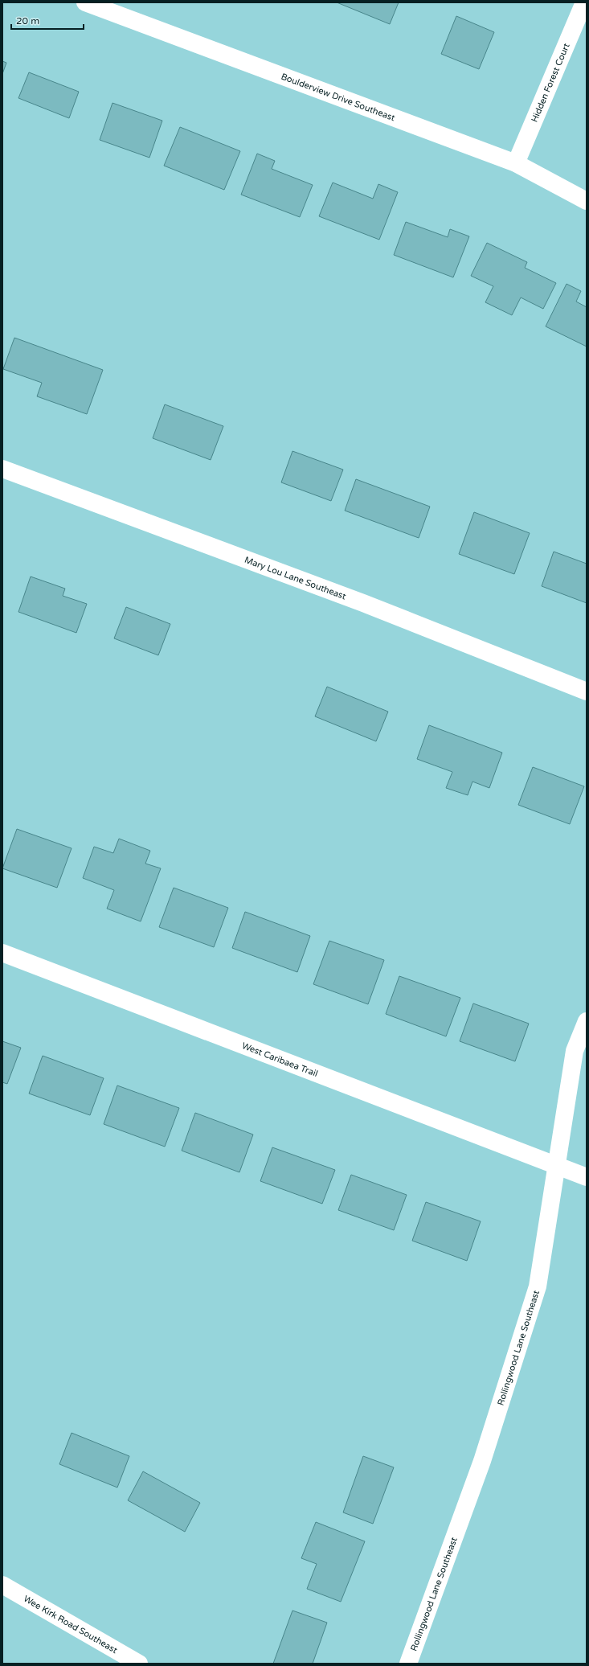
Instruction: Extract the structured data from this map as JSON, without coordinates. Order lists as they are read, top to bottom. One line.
{"streets":{"street":["Hidden Forest Court","Boulderview Drive Southeast","Mary Lou Lane Southeast","West Caribaea Trail","Rollingwood Lane Southeast","Wee Kirk Road Southeast"]},"crossings":[["Hidden Forest Court","Boulderview Drive Southeast"],["West Caribaea Trail","Rollingwood Lane Southeast"]],"scale_bar":"20 m"}
